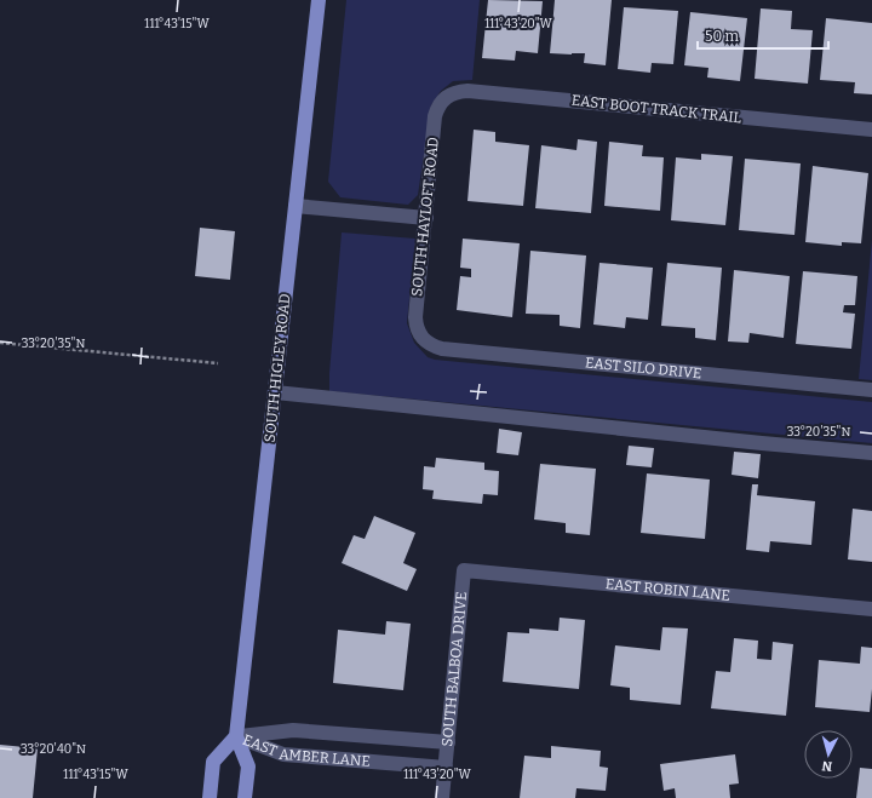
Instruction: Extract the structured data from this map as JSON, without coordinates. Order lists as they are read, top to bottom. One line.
{"streets":{"main road":["SOUTH HIGLEY ROAD"],"street":["EAST BOOT TRACK TRAIL","SOUTH HAYLOFT ROAD","EAST SILO DRIVE","EAST ROBIN LANE","SOUTH BALBOA DRIVE","EAST AMBER LANE"]},"crossings":[["EAST BOOT TRACK TRAIL","SOUTH HAYLOFT ROAD"],["SOUTH HAYLOFT ROAD","EAST SILO DRIVE"],["SOUTH HIGLEY ROAD","EAST AMBER LANE"],["EAST ROBIN LANE","SOUTH BALBOA DRIVE"],["SOUTH BALBOA DRIVE","EAST AMBER LANE"]],"scale_bar":"50 m","north":"bottom","coordinates":["111°43'15\"W","111°43'20\"W","33°20'35\"N","33°20'40\"N"]}
